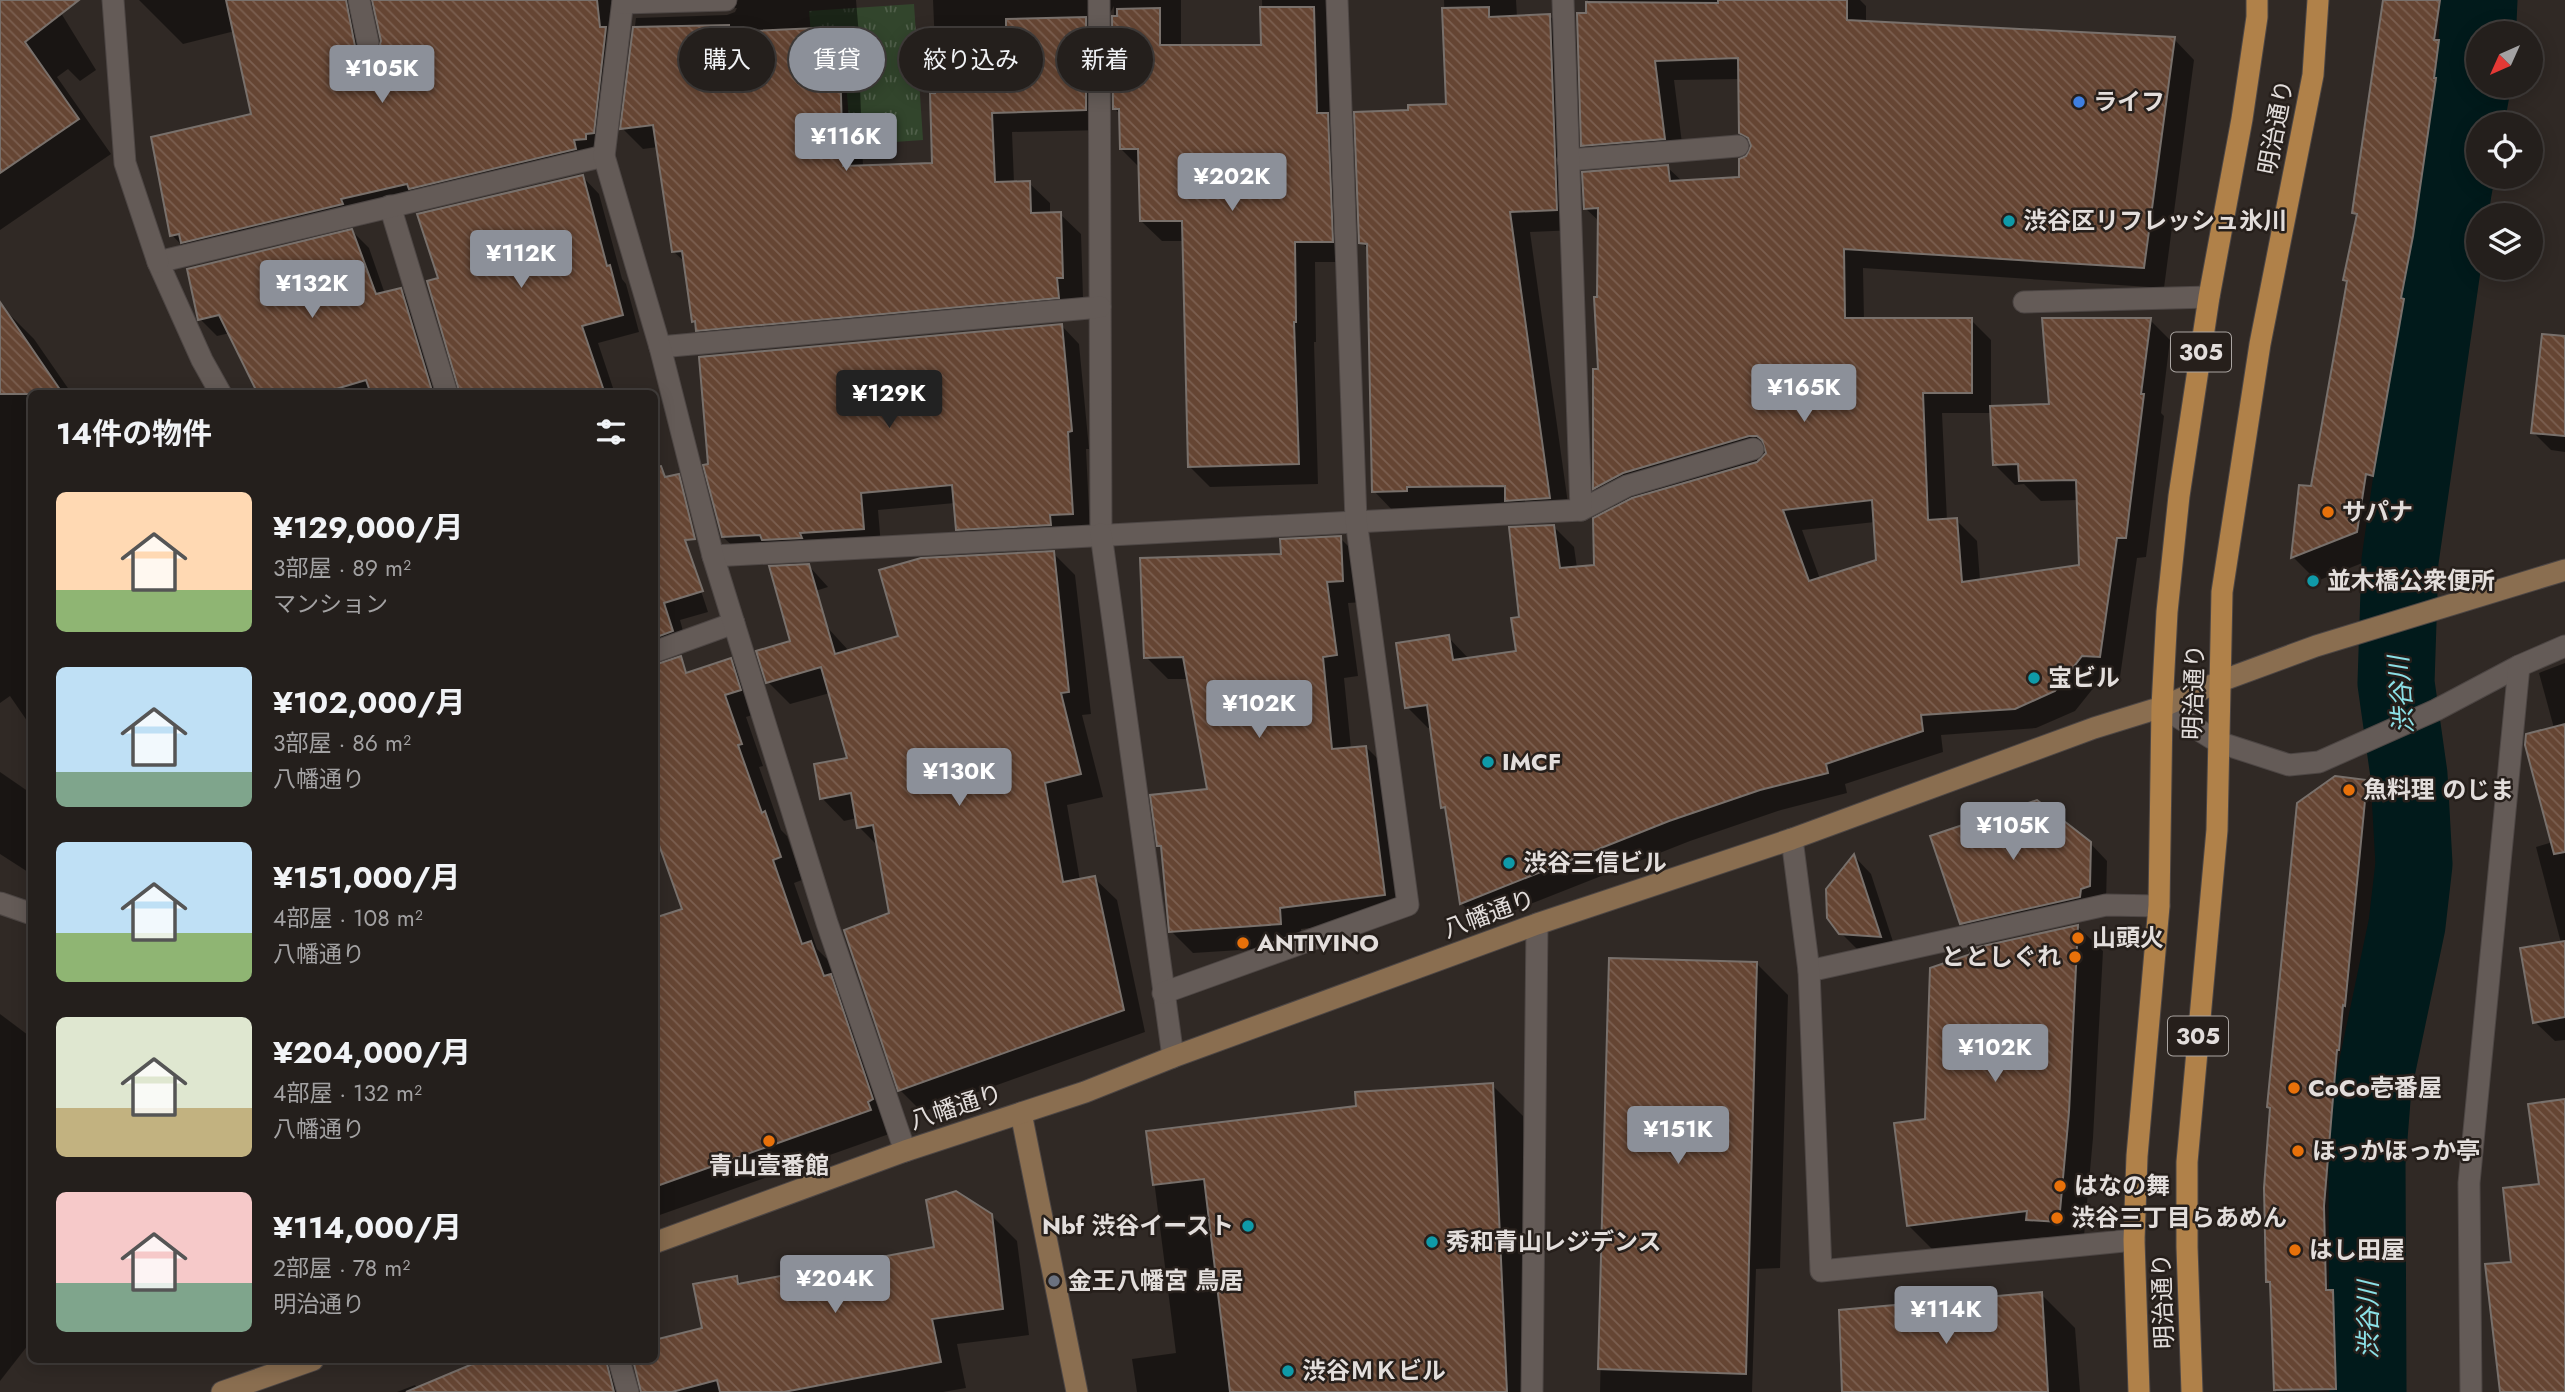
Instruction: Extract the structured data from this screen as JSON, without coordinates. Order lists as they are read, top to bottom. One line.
{"streets":{"main road":["明治通り","305"],"street":["八幡通り"]},"crossings":[["明治通り","八幡通り"]],"water":["渋谷川"],"places":["ライフ","渋谷区リフレッシュ氷川","サパナ","並木橋公衆便所","宝ビル","IMCF","魚料理 のじま","渋谷三信ビル","山頭火","ANTIVINO","ととしぐれ","CoCo壱番屋","青山壹番館","ほっかほっか亭","はなの舞","渋谷三丁目らあめん","Nbf 渋谷イースト","秀和青山レジデンス","はし田屋","金王八幡宮 鳥居","渋谷ＭＫビル"],"north":"bottom left","page":{"chip":["購入","賃貸","絞り込み","新着"],"price":["¥105K","¥116K","¥202K","¥112K","¥132K","¥165K","¥129K","¥102K","¥130K","¥105K","¥102K","¥151K","¥204K","¥114K"],"heading":"14件の物件","list":[{"name":"¥129,000/月","note":"3部屋 · 89 m² · マンション"},{"name":"¥102,000/月","note":"3部屋 · 86 m² · 八幡通り"},{"name":"¥151,000/月","note":"4部屋 · 108 m² · 八幡通り"},{"name":"¥204,000/月","note":"4部屋 · 132 m² · 八幡通り"},{"name":"¥114,000/月","note":"2部屋 · 78 m² · 明治通り"}]}}
